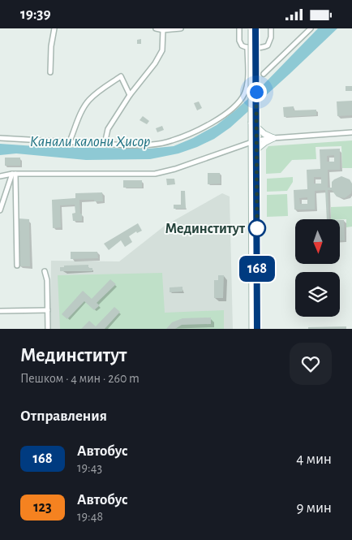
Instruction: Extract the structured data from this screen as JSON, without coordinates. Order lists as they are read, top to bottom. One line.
{"water":["Канали калони Ҳисор"],"places":["Мединститут"],"lines":["bus line 168"],"north":"bottom","page":{"status":"19:39","on_map":"168","heading":[["Мединститут","Пешком · 4 мин · 260 m"],"Отправления"],"list":[{"mark":"168","name":"Автобус","note":"19:43","value":"4 мин"},{"mark":"123","name":"Автобус","note":"19:48","value":"9 мин"}]}}
